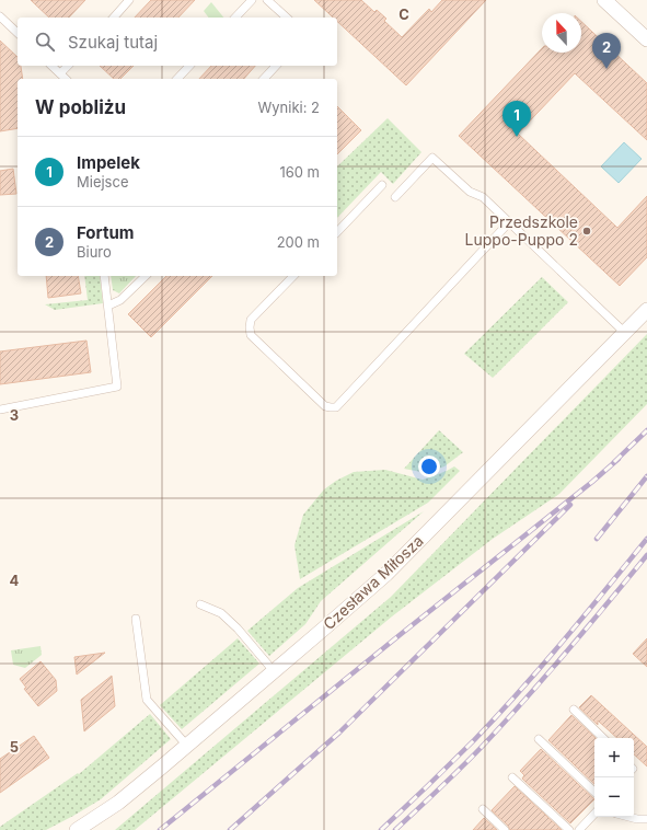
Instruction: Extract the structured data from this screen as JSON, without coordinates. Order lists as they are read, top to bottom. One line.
{"streets":{"street":["Czesława Miłosza"]},"places":["Przedszkole Luppo-Puppo 2"],"north":"top","page":{"search":"Szukaj tutaj","pins":["2","1"],"heading":["W pobliżu","Wyniki: 2"],"list":[{"mark":"1","name":"Impelek","note":"Miejsce","value":"160 m"},{"mark":"2","name":"Fortum","note":"Biuro","value":"200 m"}],"map_buttons":["+","−"]},"grid":{"columns":["C"],"rows":["3","4","5"]}}
